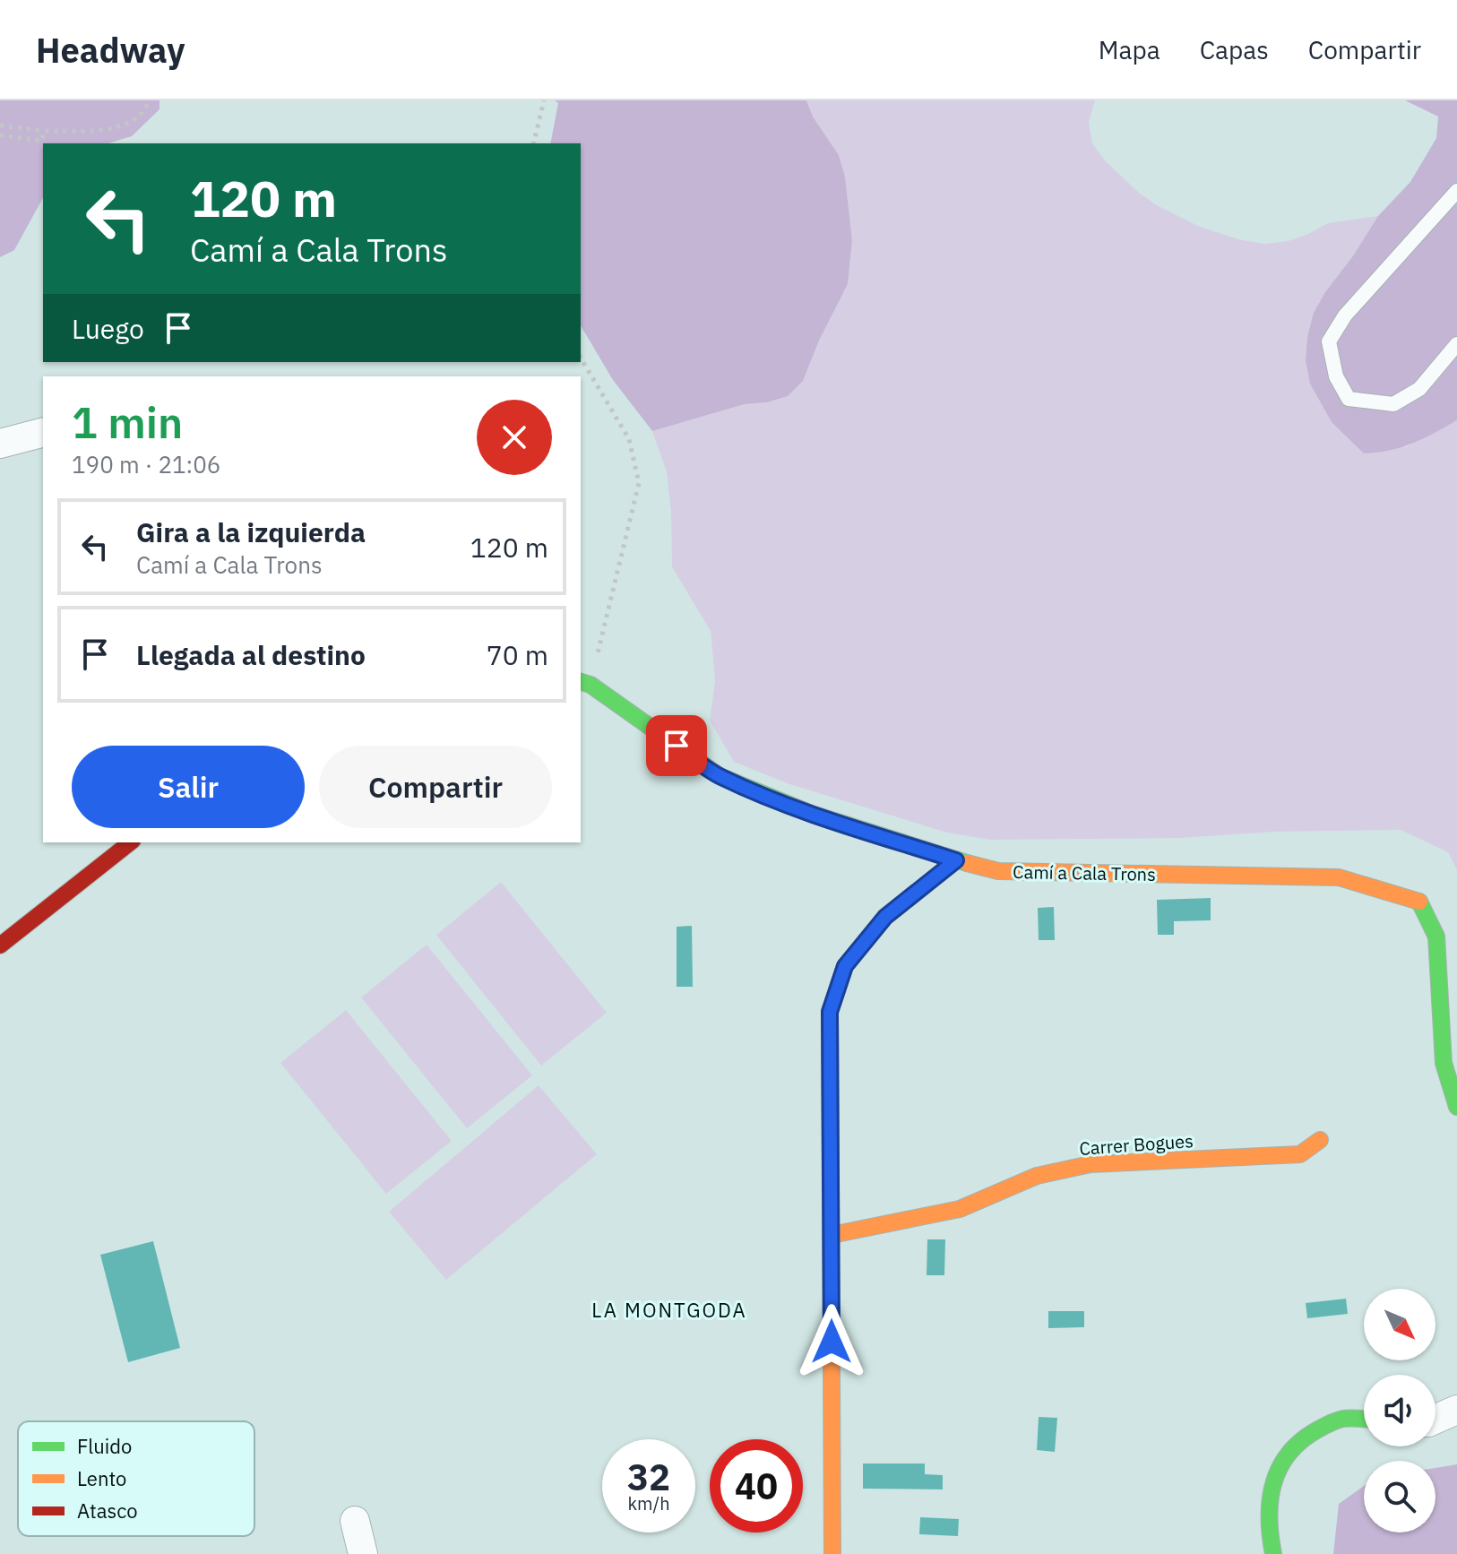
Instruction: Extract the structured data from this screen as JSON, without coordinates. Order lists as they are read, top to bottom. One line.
{"streets":{"street":["Camí a Cala Trons","Carrer Bogues"]},"districts":["LA MONTGODA"],"legend":["Fluido","Lento","Atasco"],"north":"bottom right","page":{"header":"Headway","nav":["Mapa","Capas","Compartir"],"turn":["120 m","Camí a Cala Trons"],"then":"Luego","heading":["1 min","190 m · 21:06"],"list":[{"name":"Gira a la izquierda","note":"Camí a Cala Trons","value":"120 m"},{"name":"Llegada al destino","value":"70 m"}],"buttons":["Salir","Compartir"],"speed":"32 km/h","limit":"40"}}
